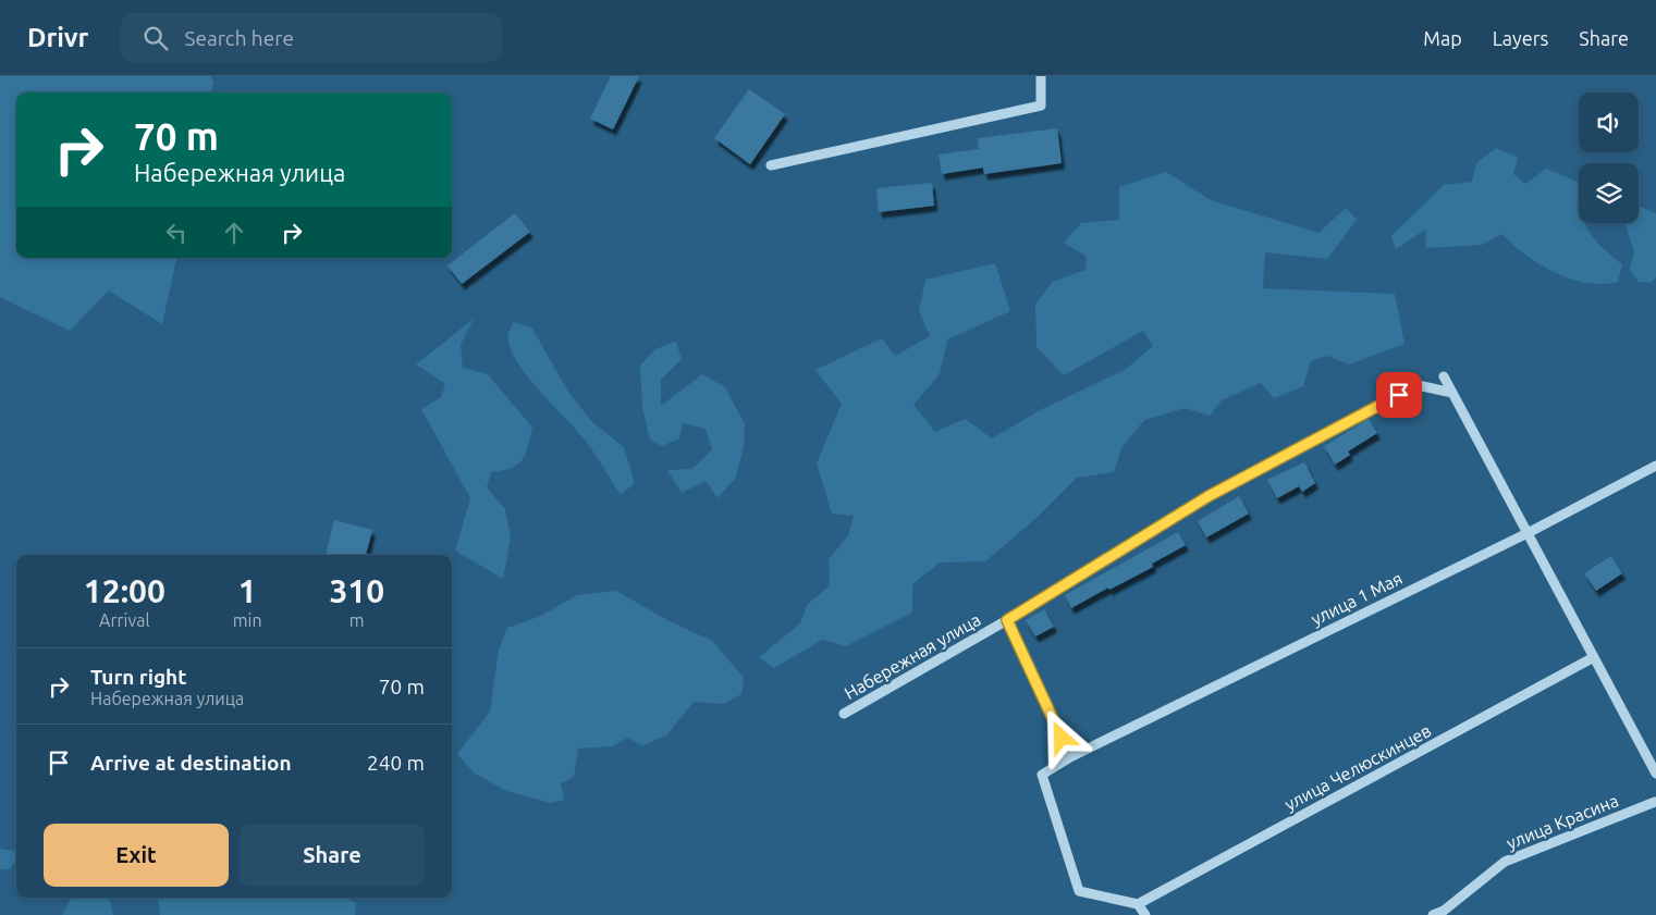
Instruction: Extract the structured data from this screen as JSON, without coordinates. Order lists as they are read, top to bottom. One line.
{"streets":{"street":["улица 1 Мая","Набережная улица","улица Челюскинцев","улица Красина"]},"crossings":[["улица 1 Мая","улица Челюскинцев"]],"page":{"header":"Drivr","search":"Search here","nav":["Map","Layers","Share"],"turn":["70 m","Набережная улица"],"eta":["12:00","Arrival","1","min","310","m"],"list":[{"name":"Turn right","note":"Набережная улица","value":"70 m"},{"name":"Arrive at destination","value":"240 m"}],"buttons":["Exit","Share"]}}
